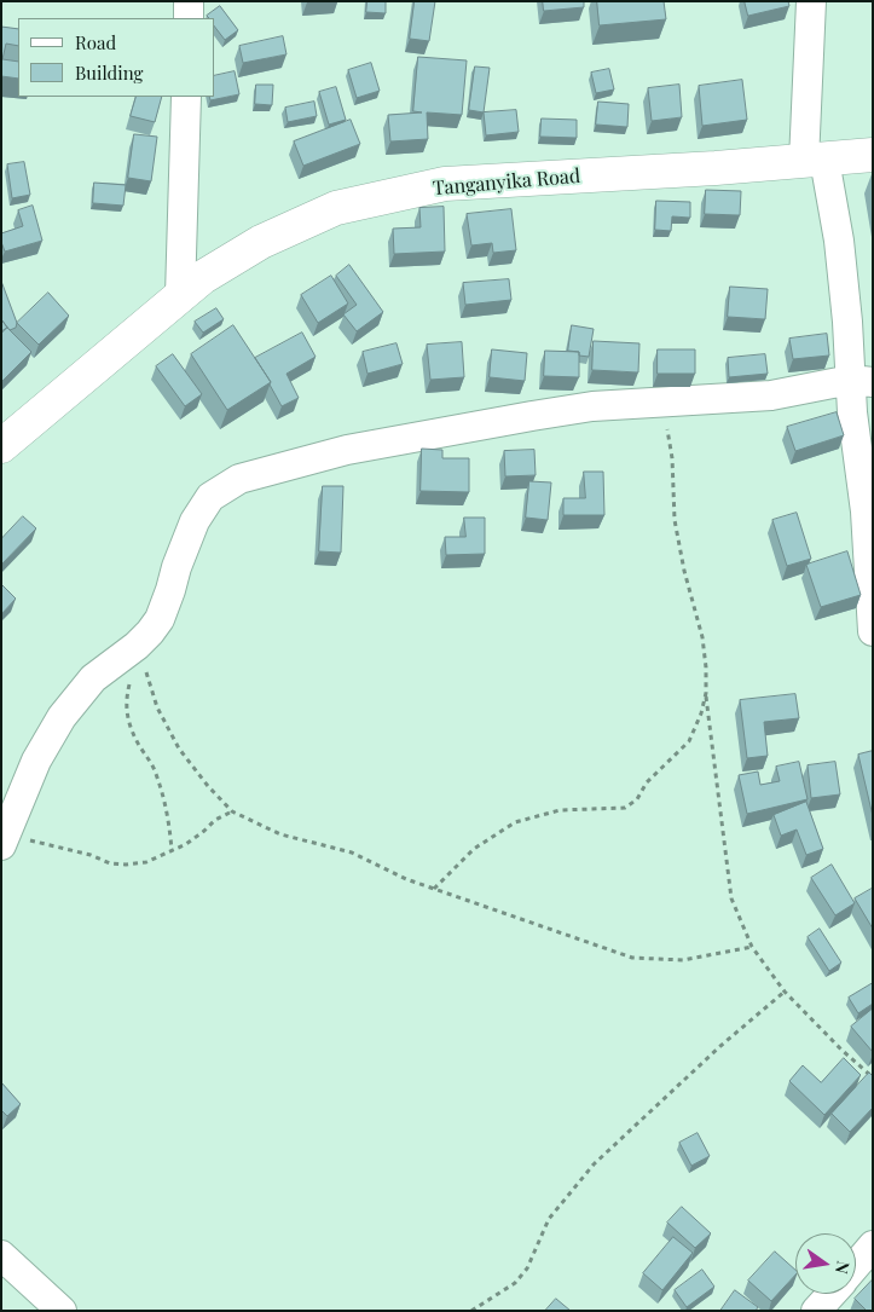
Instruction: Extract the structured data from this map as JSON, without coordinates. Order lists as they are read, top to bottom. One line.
{"streets":{"street":["Tanganyika Road"]},"legend":["Road","Building"],"north":"right"}
